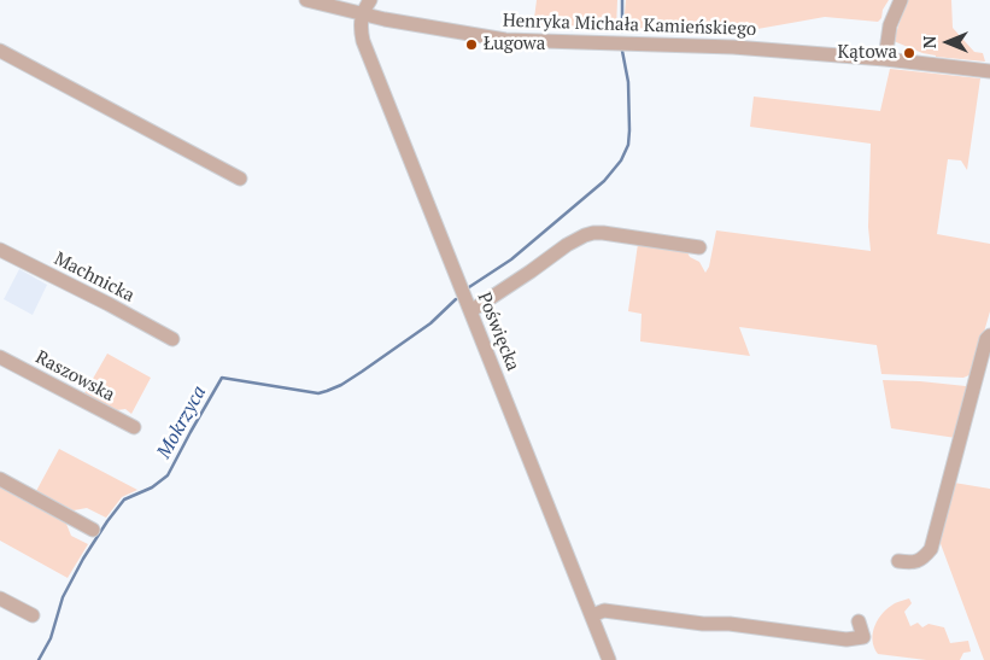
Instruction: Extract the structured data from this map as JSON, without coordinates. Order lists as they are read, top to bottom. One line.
{"streets":{"street":["Henryka Michała Kamieńskiego","Machnicka","Poświęcka","Raszowska"]},"crossings":[["Henryka Michała Kamieńskiego","Poświęcka"]],"water":["Mokrzyca"],"places":["Ługowa","Kątowa"],"north":"left"}
